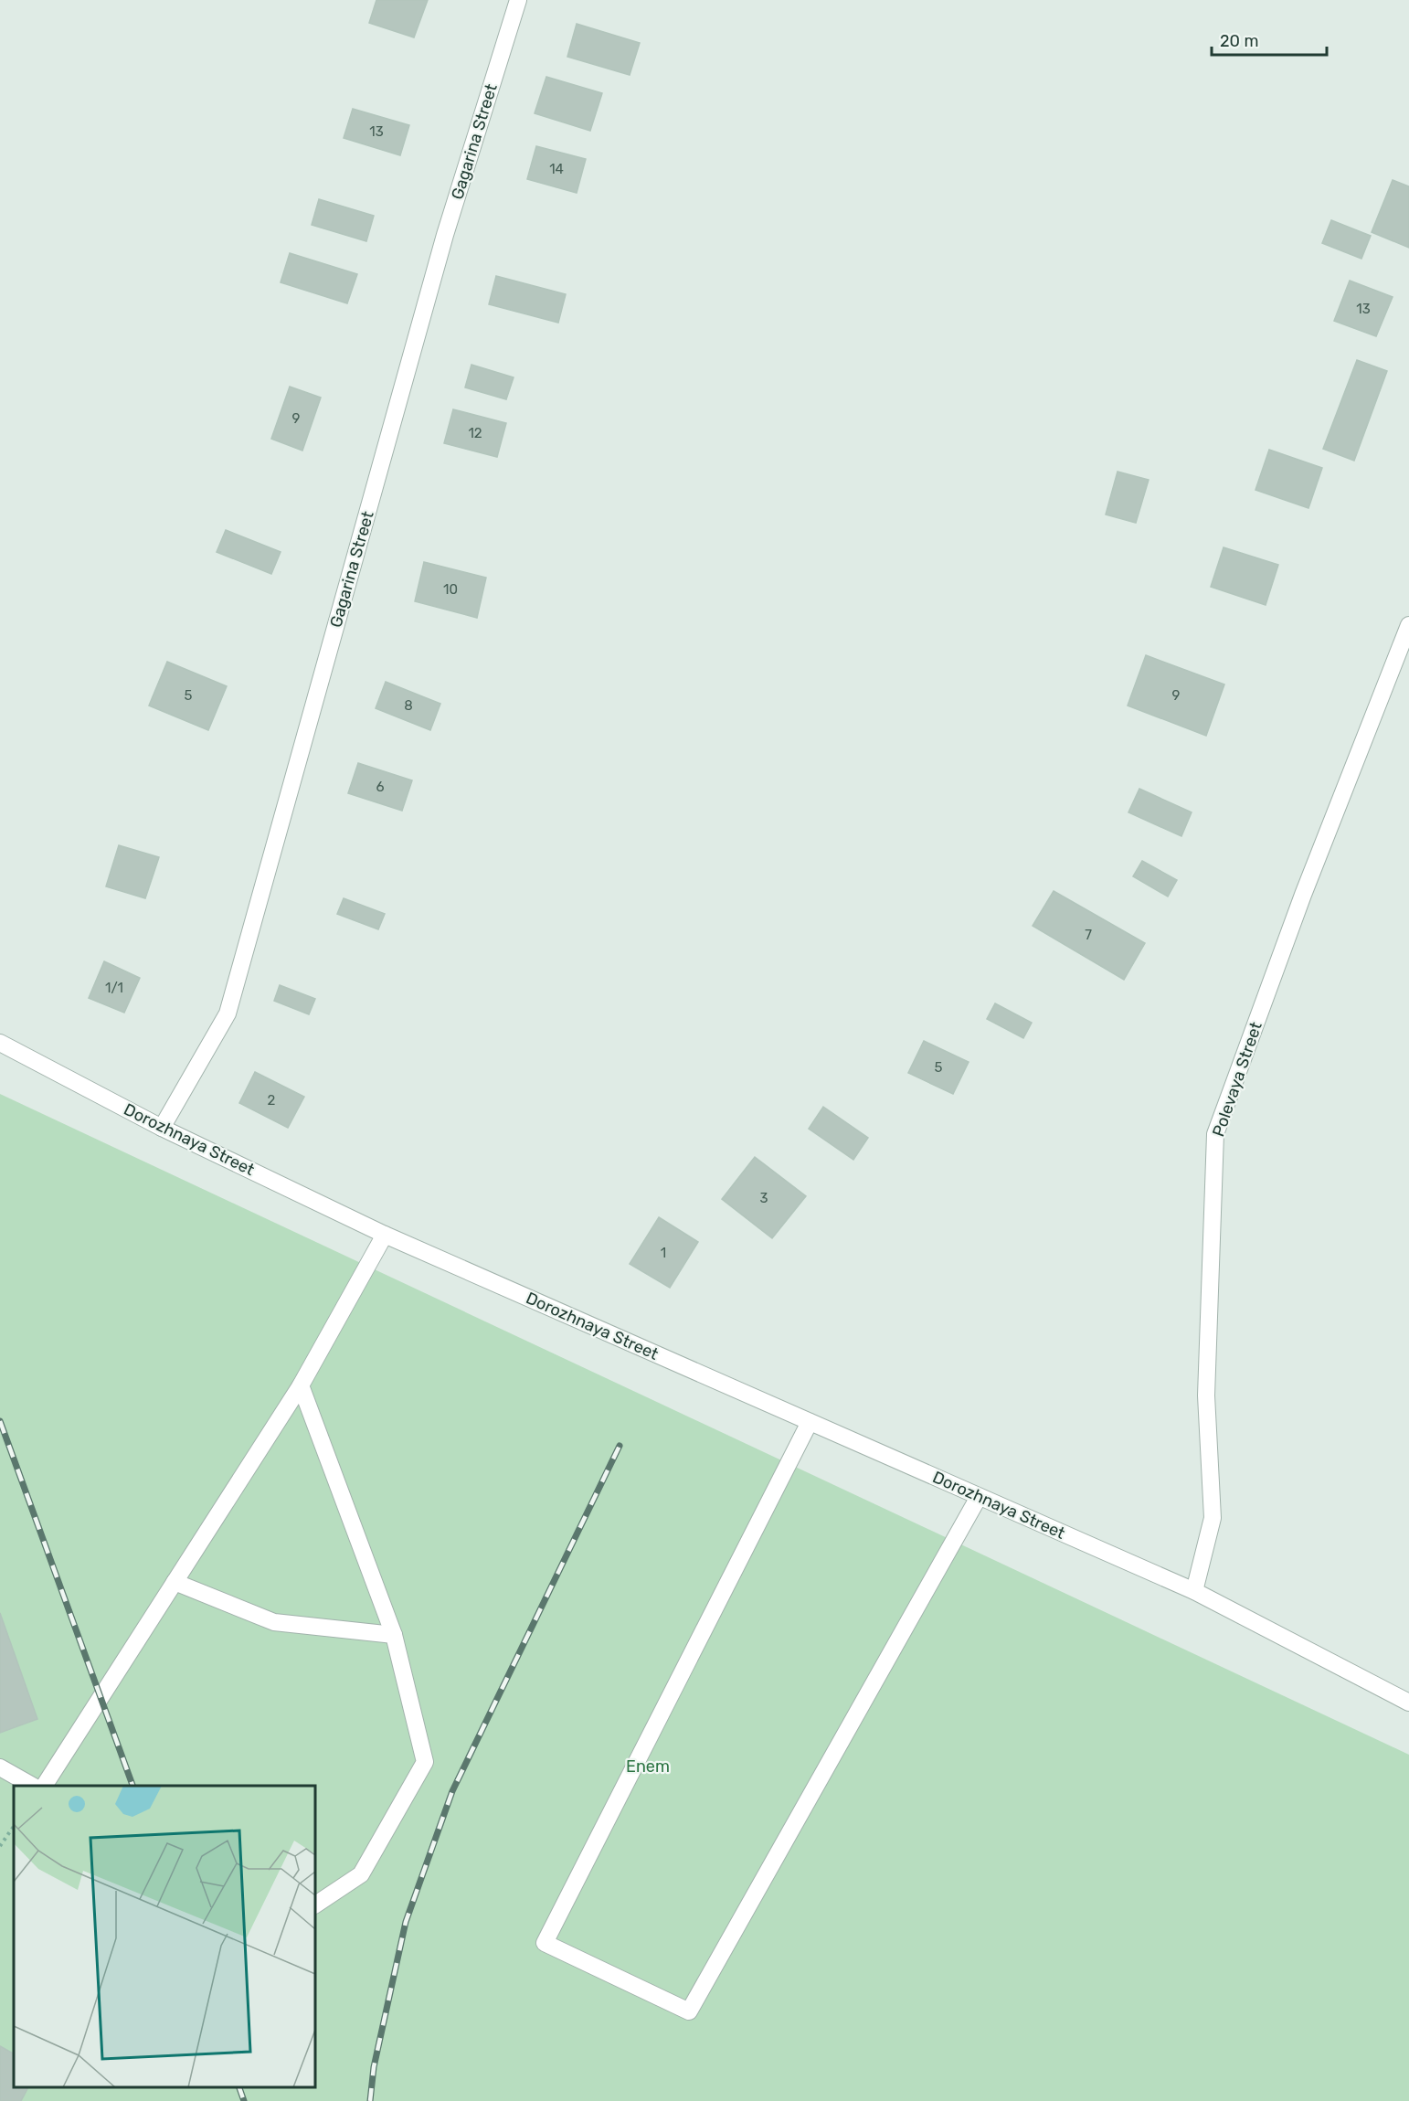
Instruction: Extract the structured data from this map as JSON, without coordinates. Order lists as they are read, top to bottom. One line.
{"streets":{"street":["Gagarina Street","Polevaya Street","Dorozhnaya Street"]},"crossings":[["Gagarina Street","Dorozhnaya Street"],["Polevaya Street","Dorozhnaya Street"]],"parks":["Enem"],"house_numbers":["13","14","13","9","12","10","5","9","8","6","7","1/1","5","2","3","1"],"scale_bar":"20 m"}
